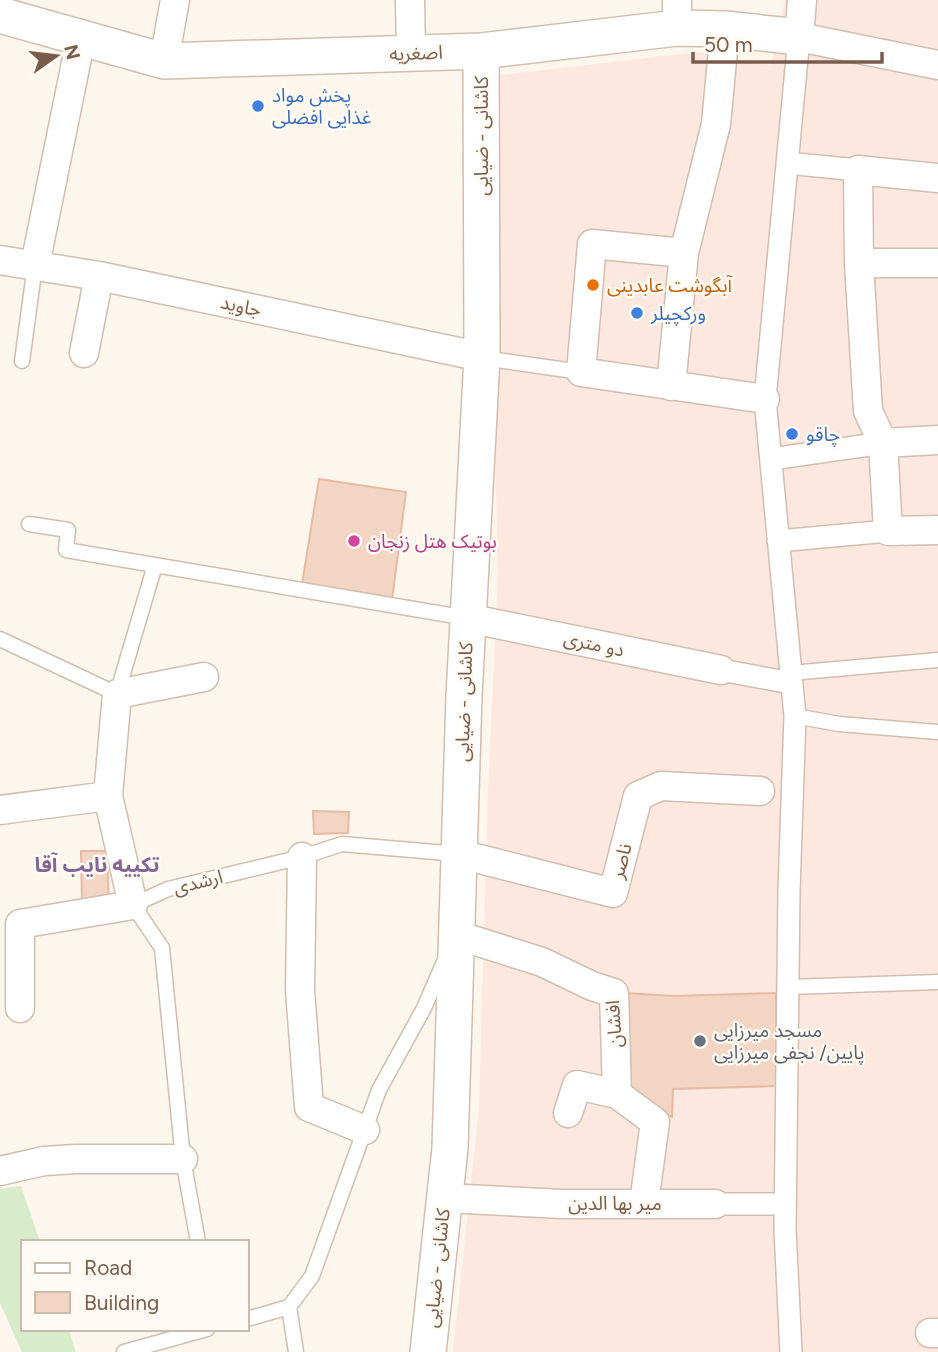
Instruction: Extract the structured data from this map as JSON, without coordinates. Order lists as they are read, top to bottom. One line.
{"streets":{"street":["اصغریه","کاشانی - ضیایی","جاوید","دو متری","ناصر","ارشدی","افشان","میر بها الدین"]},"crossings":[["اصغریه","کاشانی - ضیایی"],["کاشانی - ضیایی","جاوید"],["کاشانی - ضیایی","دو متری"],["کاشانی - ضیایی","ناصر"],["کاشانی - ضیایی","ارشدی"],["کاشانی - ضیایی","افشان"],["کاشانی - ضیایی","میر بها الدین"],["ناصر","ارشدی"]],"districts":["تکییه نایب آقا"],"places":["پخش مواد غذایی افضلی","آبگوشت عابدینی","ورکچیلر","چاقو","بوتیک هتل زنجان","مسجد میرزایی پایین/ نجفی میرزایی"],"legend":["Road","Building"],"scale_bar":"50 m","north":"right"}
